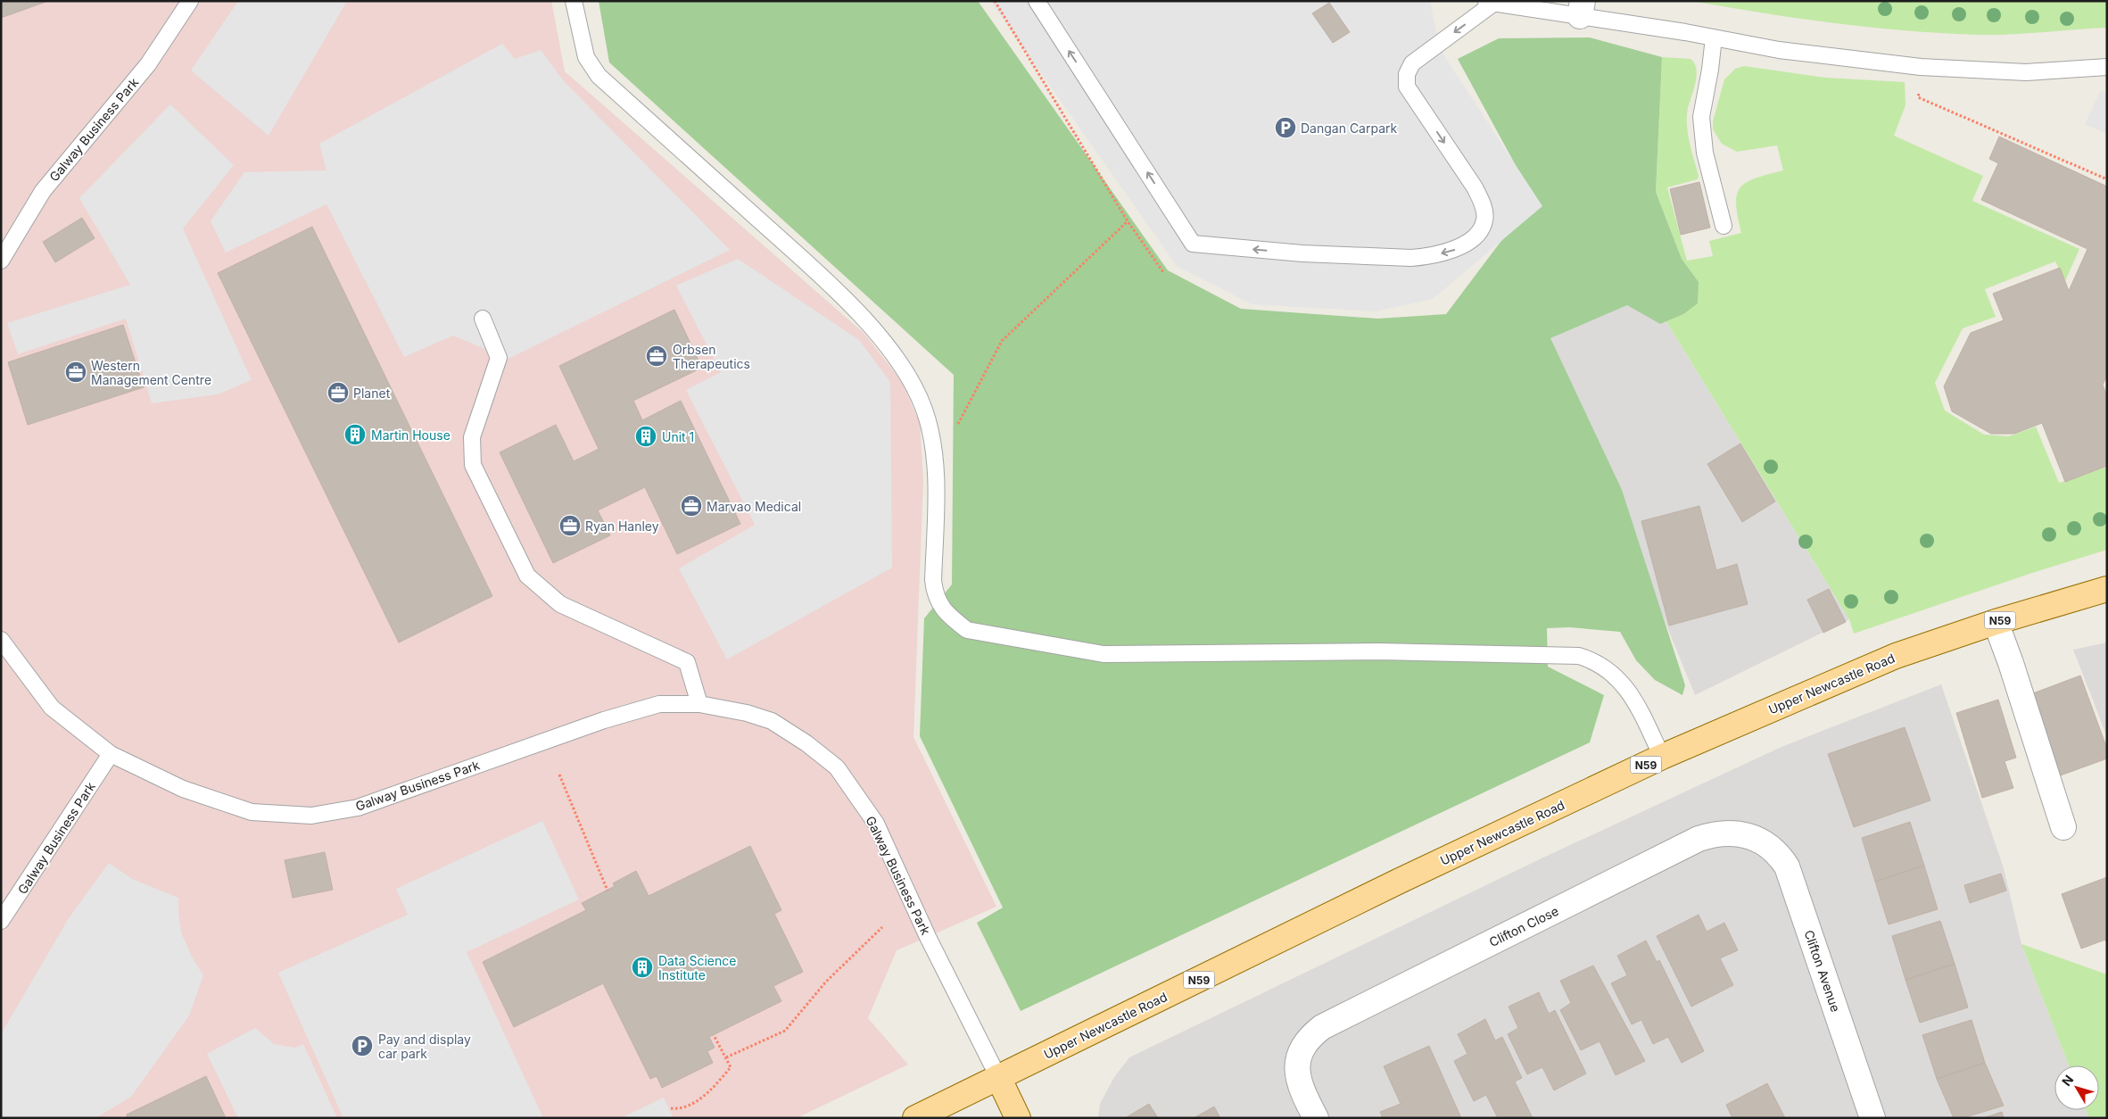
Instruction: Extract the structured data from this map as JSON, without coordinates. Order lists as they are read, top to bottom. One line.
{"streets":{"main road":["N59","Upper Newcastle Road"],"street":["Clifton Close","Clifton Avenue"],"lane":["Galway Business Park"]},"crossings":[["Galway Business Park","Upper Newcastle Road"],["Clifton Close","Clifton Avenue"]],"places":{"parking":["Dangan Carpark","Pay and display car park"],"office":["Orbsen Therapeutics","Western Management Centre","Planet","Marvao Medical","Ryan Hanley"],"building":["Martin House","Unit 1","Data Science Institute"]},"north":"top left"}
